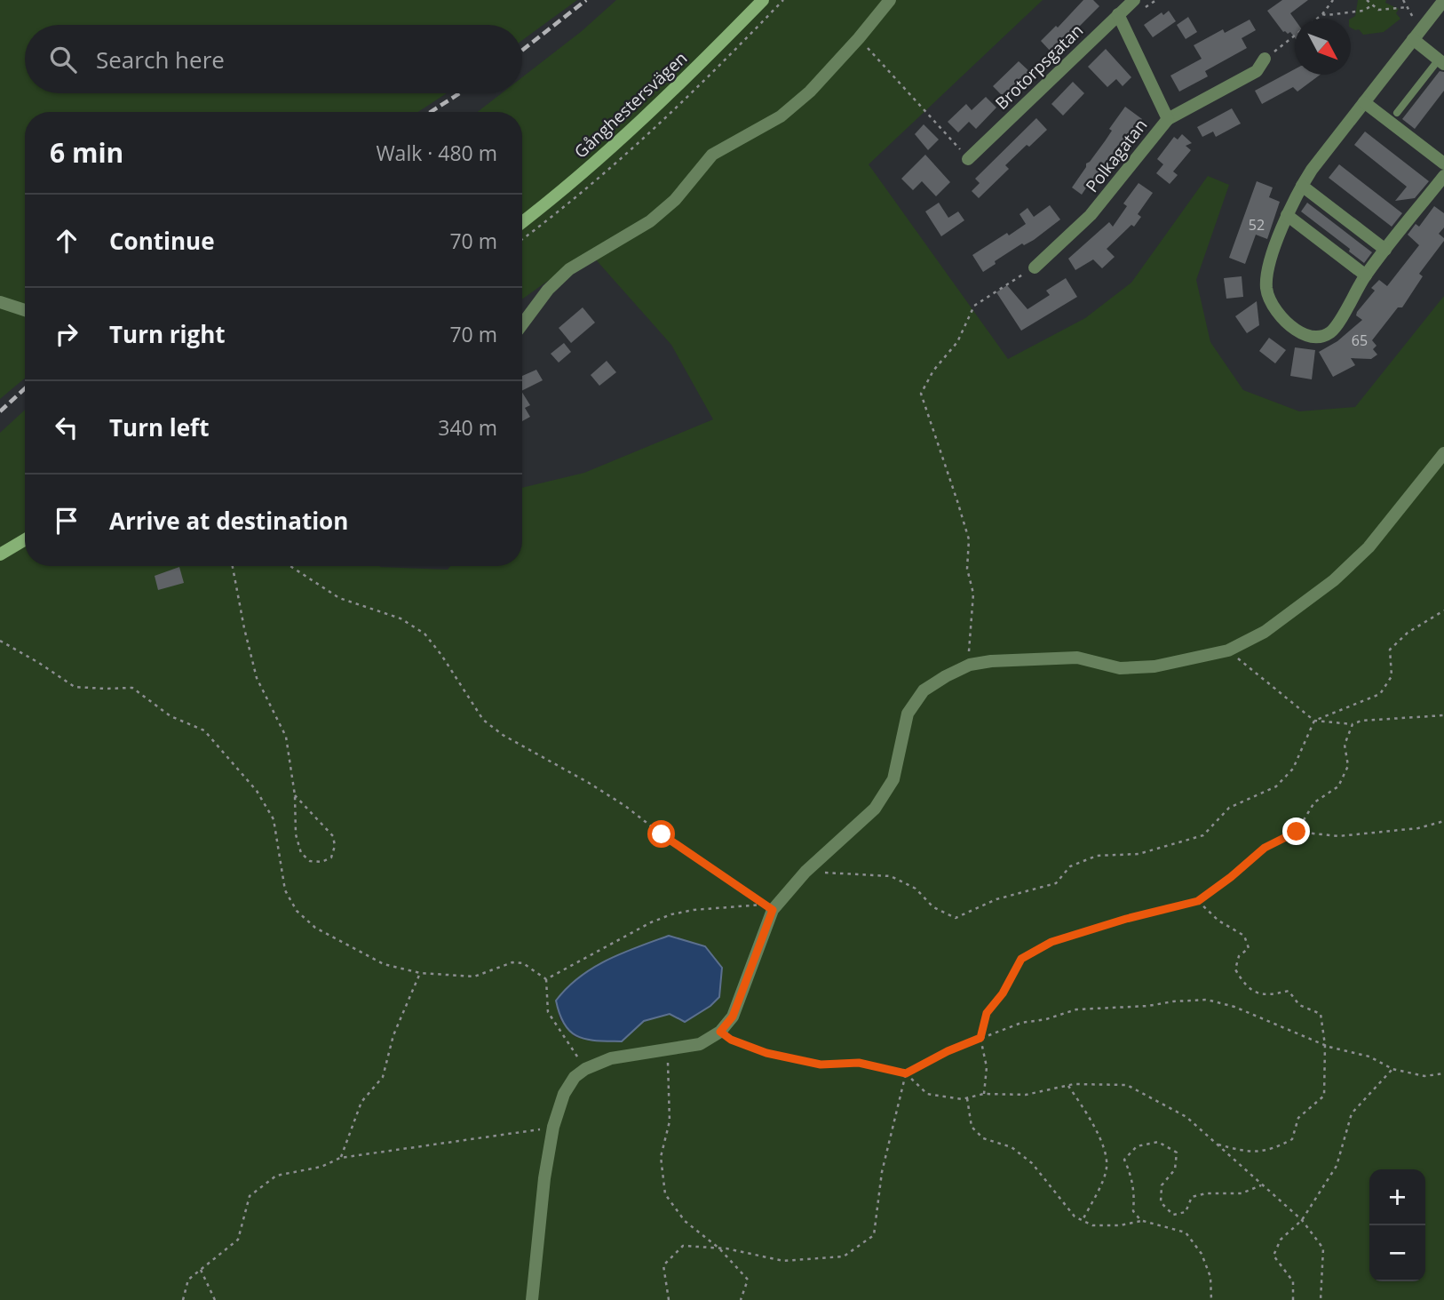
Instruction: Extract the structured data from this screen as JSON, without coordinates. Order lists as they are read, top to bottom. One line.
{"streets":{"street":["Brotorpsgatan","Gånghestersvägen","Polkagatan"]},"crossings":[["Brotorpsgatan","Polkagatan"]],"house_numbers":["52","65"],"north":"bottom right","page":{"search":"Search here","heading":["6 min","Walk · 480 m"],"list":[["Continue","70 m"],["Turn right","70 m"],["Turn left","340 m"],"Arrive at destination"],"map_buttons":["+","−"]}}
